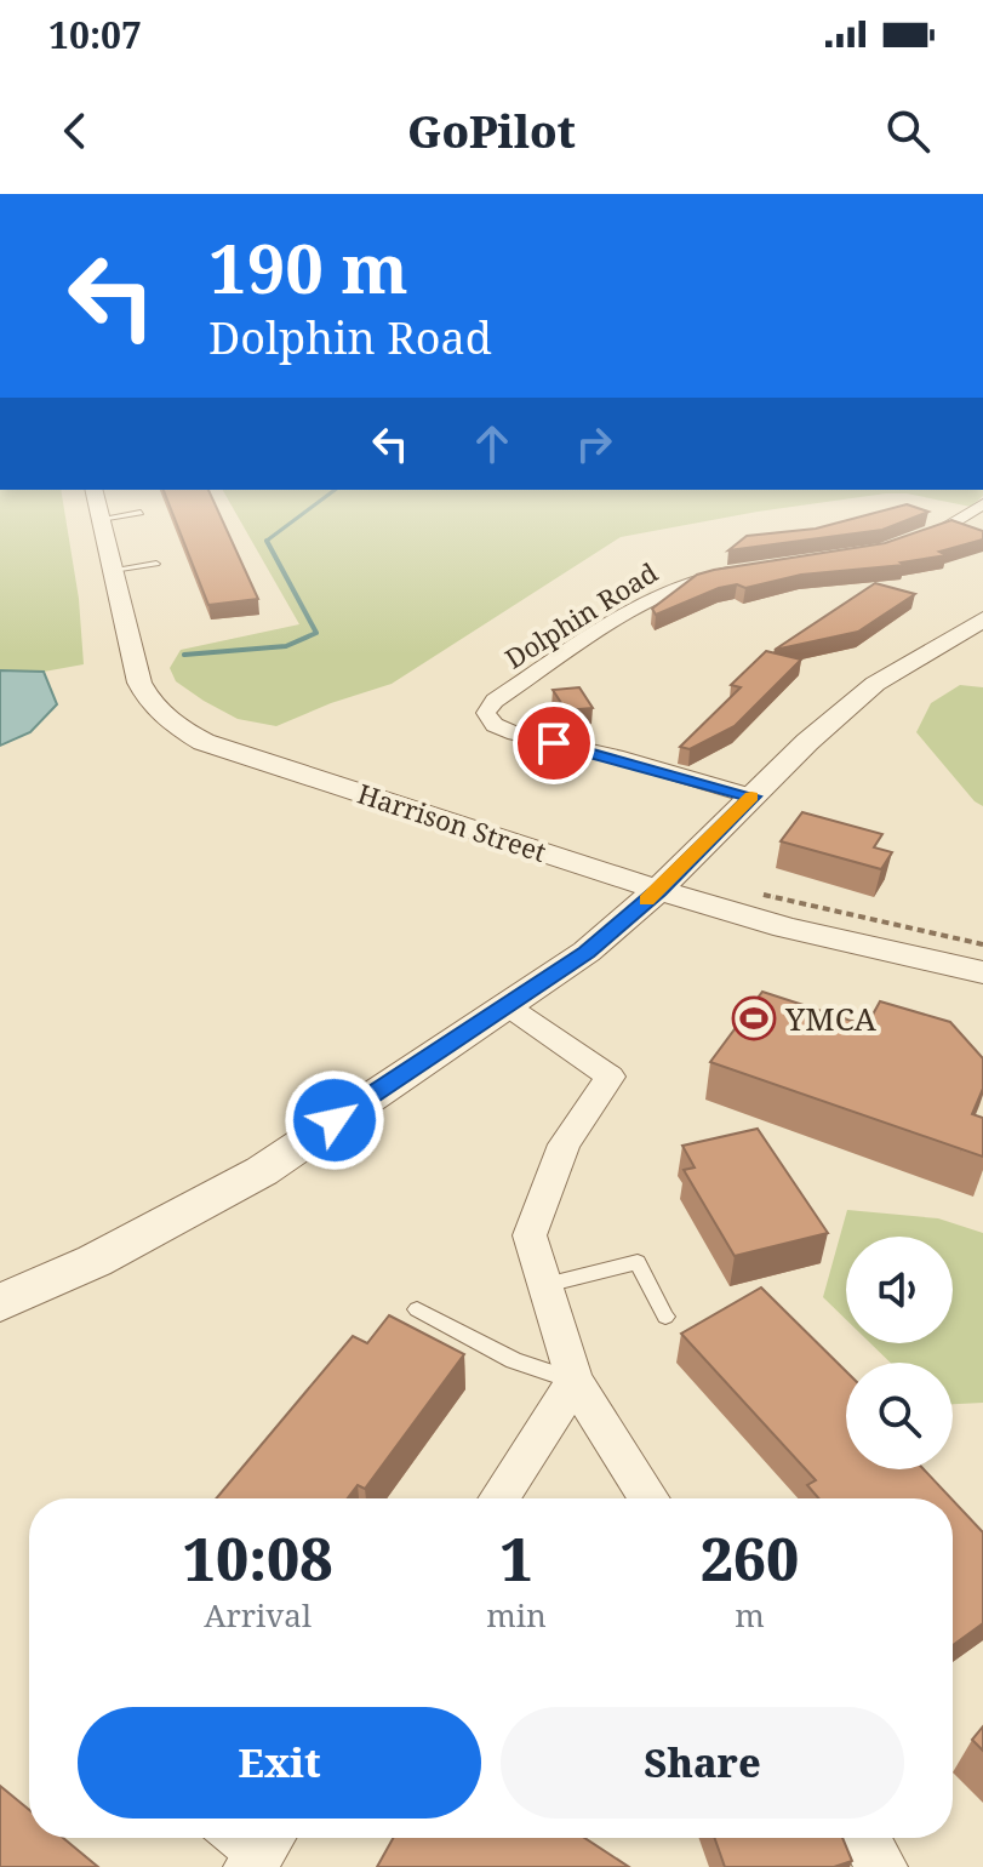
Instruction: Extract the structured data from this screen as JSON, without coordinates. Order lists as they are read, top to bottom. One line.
{"streets":{"street":["Dolphin Road","Harrison Street"]},"places":{"sports":["YMCA"]},"page":{"status":"10:07","header":"GoPilot","turn":["190 m","Dolphin Road"],"eta":["10:08","Arrival","1","min","260","m"],"buttons":["Exit","Share"]}}
